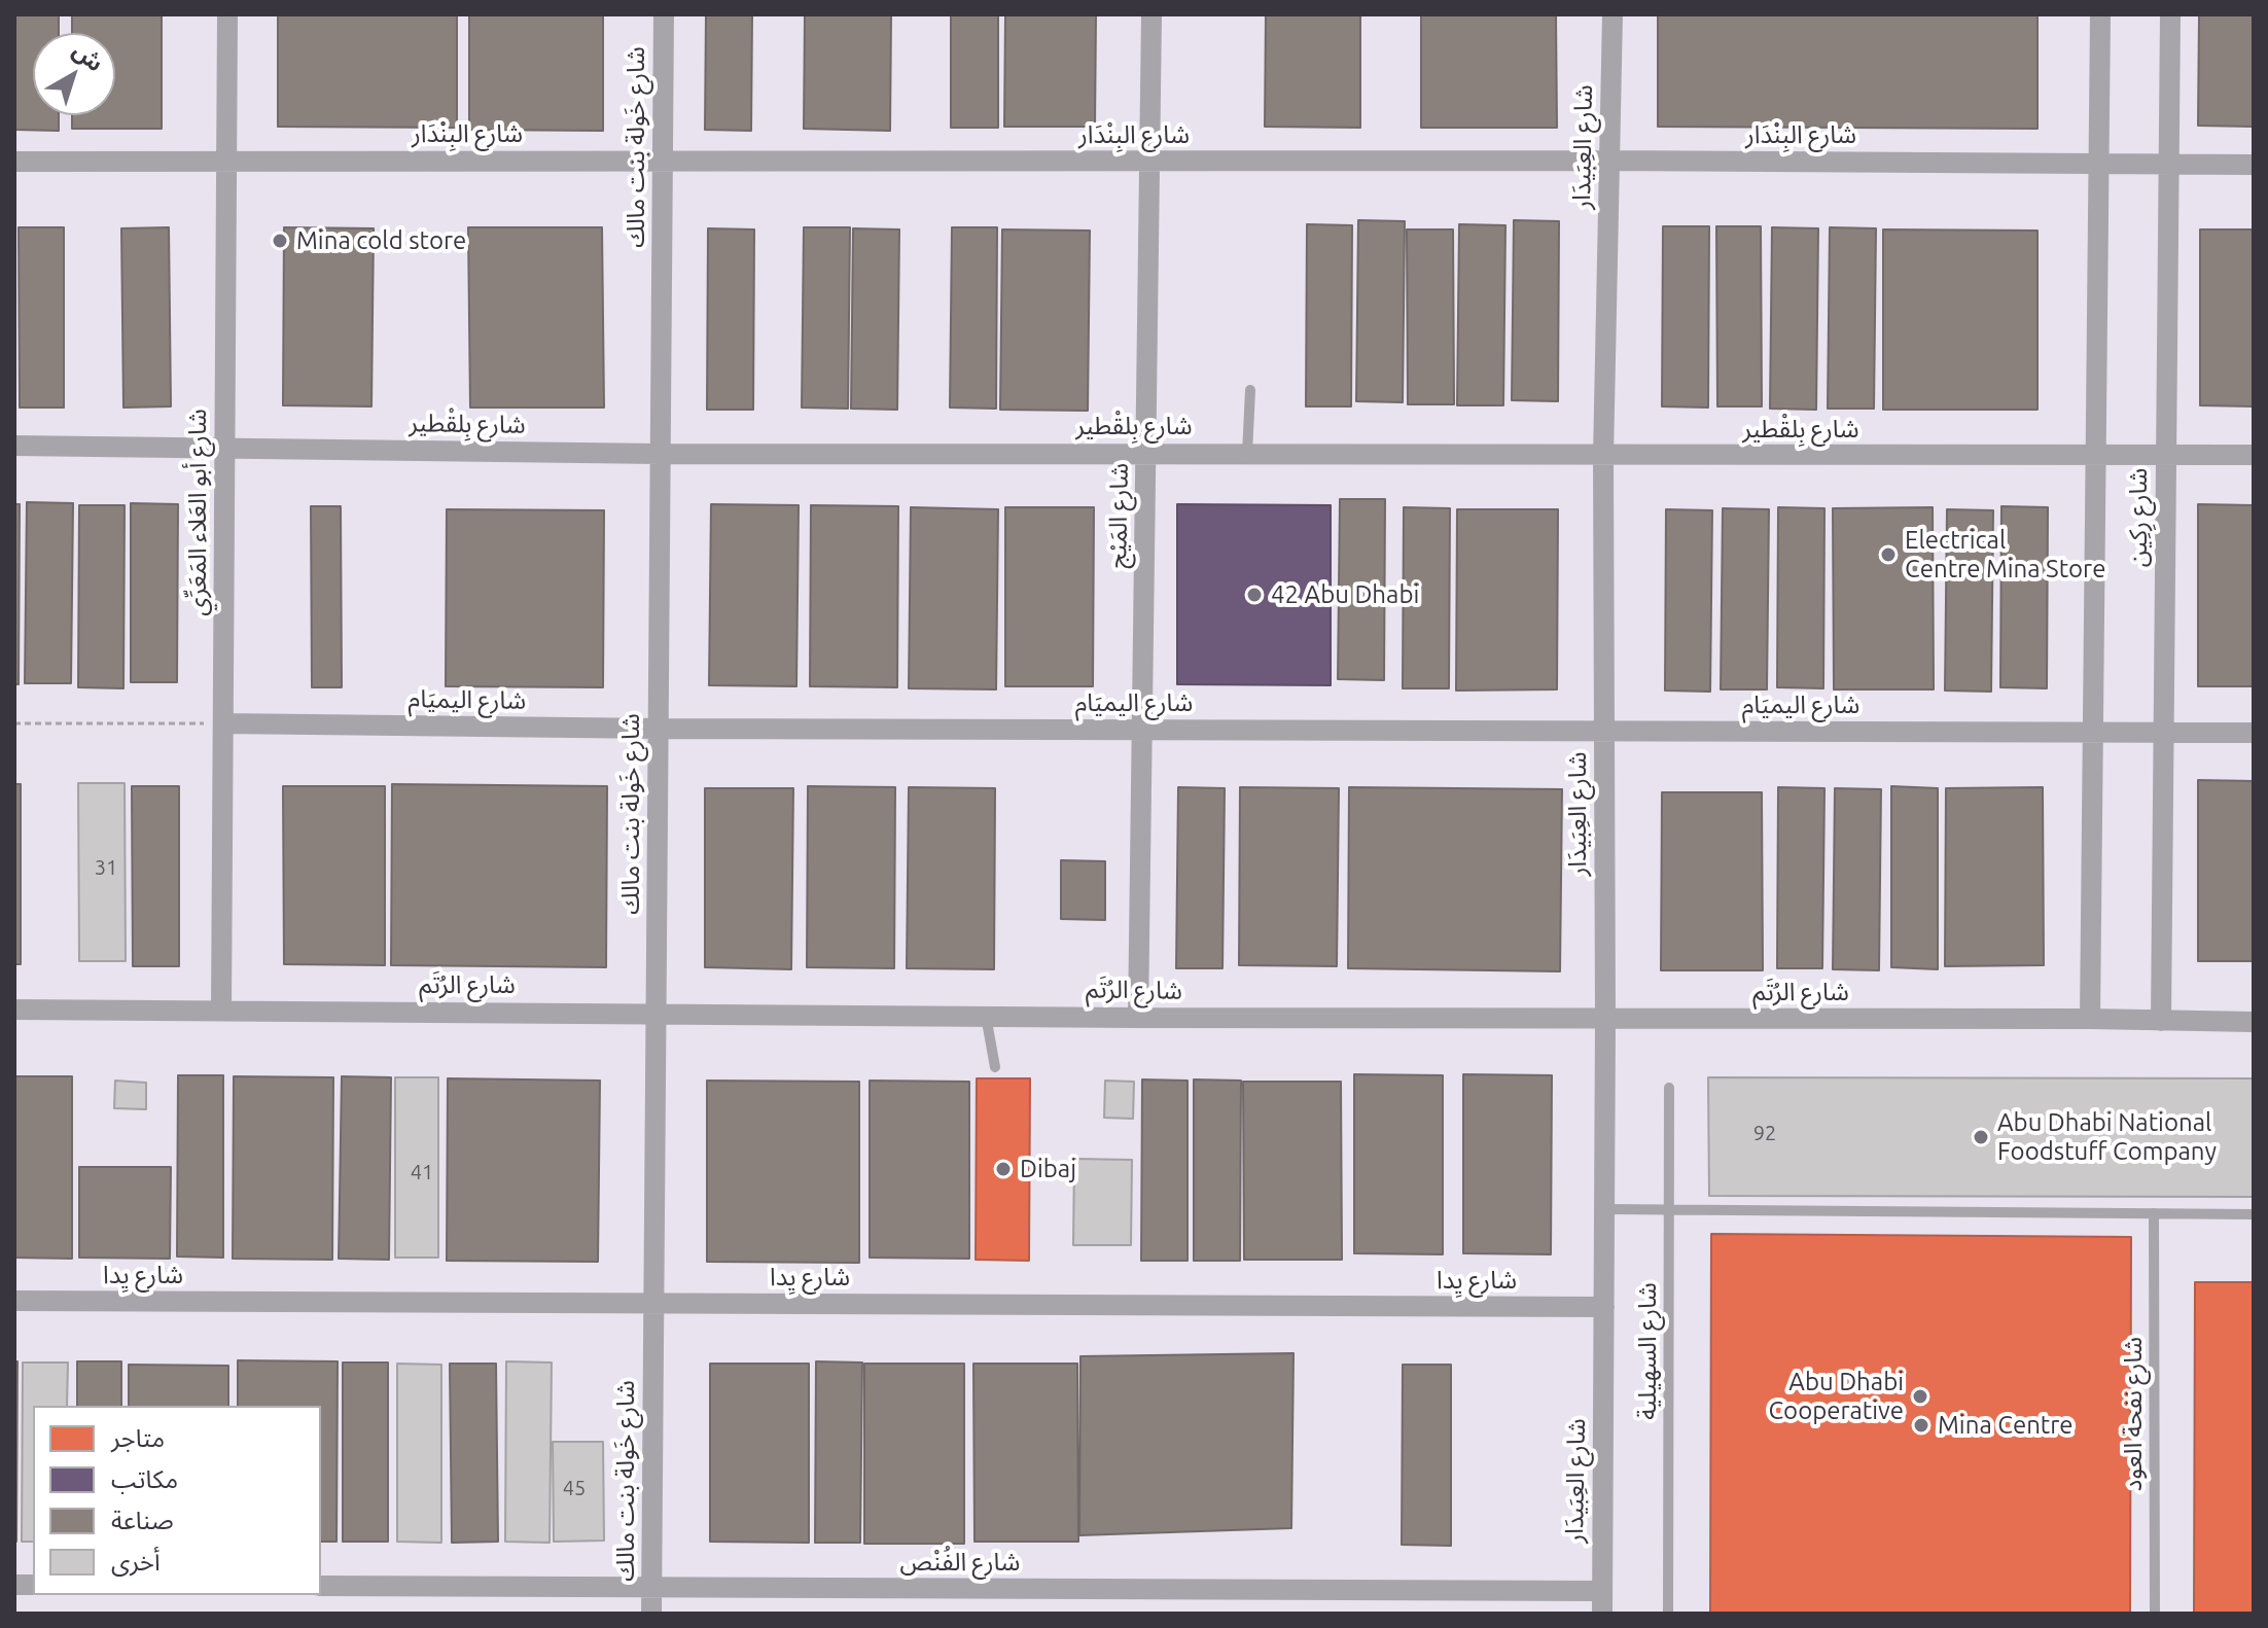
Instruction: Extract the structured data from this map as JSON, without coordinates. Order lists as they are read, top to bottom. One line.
{"streets":{"street":["شارع البِنْدَار","شارع خَولة بنت مالك","شارع العِبَيدَار","شارع بِلقْطير","شارع أبو العَلاء المَعَرِّي","شارع المَيْج","شارع رِكِين","شارع اليميَام","شارع الرُتَم","شارع يِدا","شارع الفُنْص"],"lane":["شارع السهيلية","شارع نفحة العود"]},"crossings":[["شارع البِنْدَار","شارع خَولة بنت مالك"],["شارع البِنْدَار","شارع العِبَيدَار"],["شارع البِنْدَار","شارع أبو العَلاء المَعَرِّي"],["شارع البِنْدَار","شارع المَيْج"],["شارع البِنْدَار","شارع رِكِين"],["شارع خَولة بنت مالك","شارع بِلقْطير"],["شارع خَولة بنت مالك","شارع اليميَام"],["شارع خَولة بنت مالك","شارع الرُتَم"],["شارع خَولة بنت مالك","شارع يِدا"],["شارع خَولة بنت مالك","شارع الفُنْص"],["شارع العِبَيدَار","شارع بِلقْطير"],["شارع العِبَيدَار","شارع اليميَام"],["شارع العِبَيدَار","شارع الرُتَم"],["شارع العِبَيدَار","شارع يِدا"],["شارع العِبَيدَار","شارع الفُنْص"],["شارع بِلقْطير","شارع أبو العَلاء المَعَرِّي"],["شارع بِلقْطير","شارع المَيْج"],["شارع بِلقْطير","شارع رِكِين"],["شارع أبو العَلاء المَعَرِّي","شارع اليميَام"],["شارع أبو العَلاء المَعَرِّي","شارع الرُتَم"],["شارع المَيْج","شارع اليميَام"],["شارع المَيْج","شارع الرُتَم"],["شارع رِكِين","شارع اليميَام"],["شارع رِكِين","شارع الرُتَم"]],"places":["Mina cold store","Electrical Centre Mina Store","42 Abu Dhabi","Abu Dhabi National Foodstuff Company","Dibaj","Abu Dhabi Cooperative","Mina Centre"],"house_numbers":["31","92","41","45"],"legend":["متاجر","مكاتب","صناعة","أخرى"],"north":"top right"}
